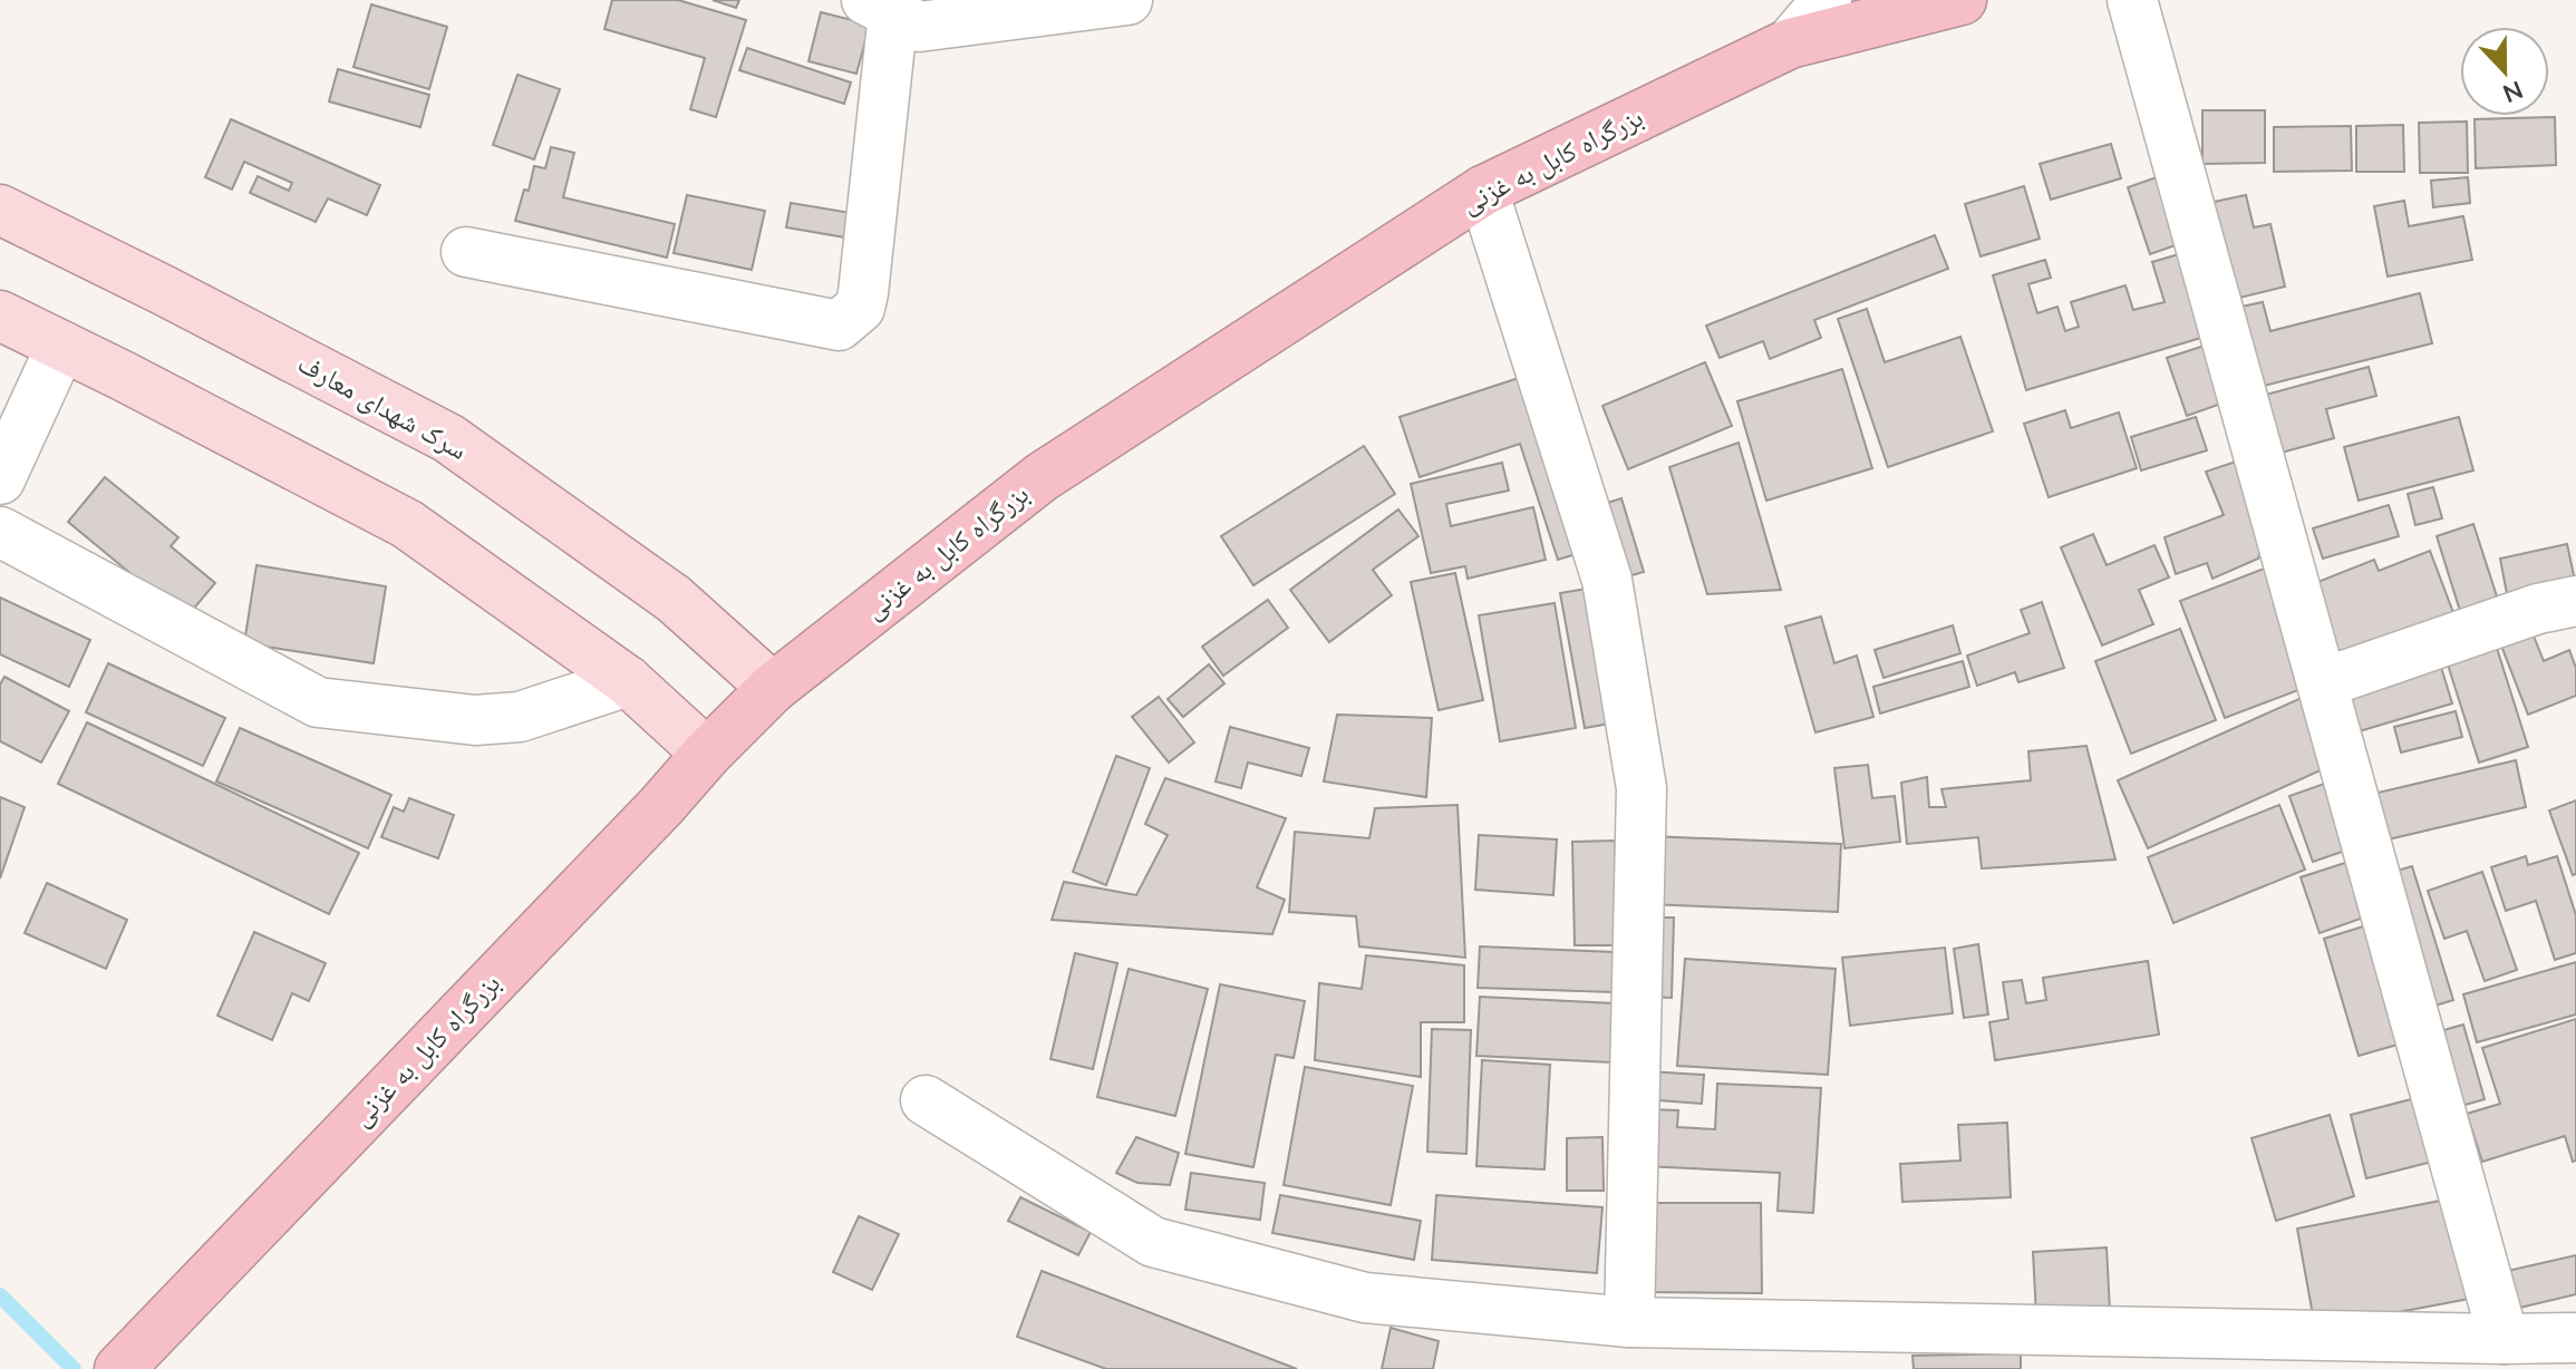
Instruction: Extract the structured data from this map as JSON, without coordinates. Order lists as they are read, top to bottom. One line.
{"streets":{"highway":["بزرگراه کابل به غزنی"],"main road":["سرک شهدای معارف"]},"crossings":[["بزرگراه کابل به غزنی","سرک شهدای معارف"]],"north":"bottom"}
